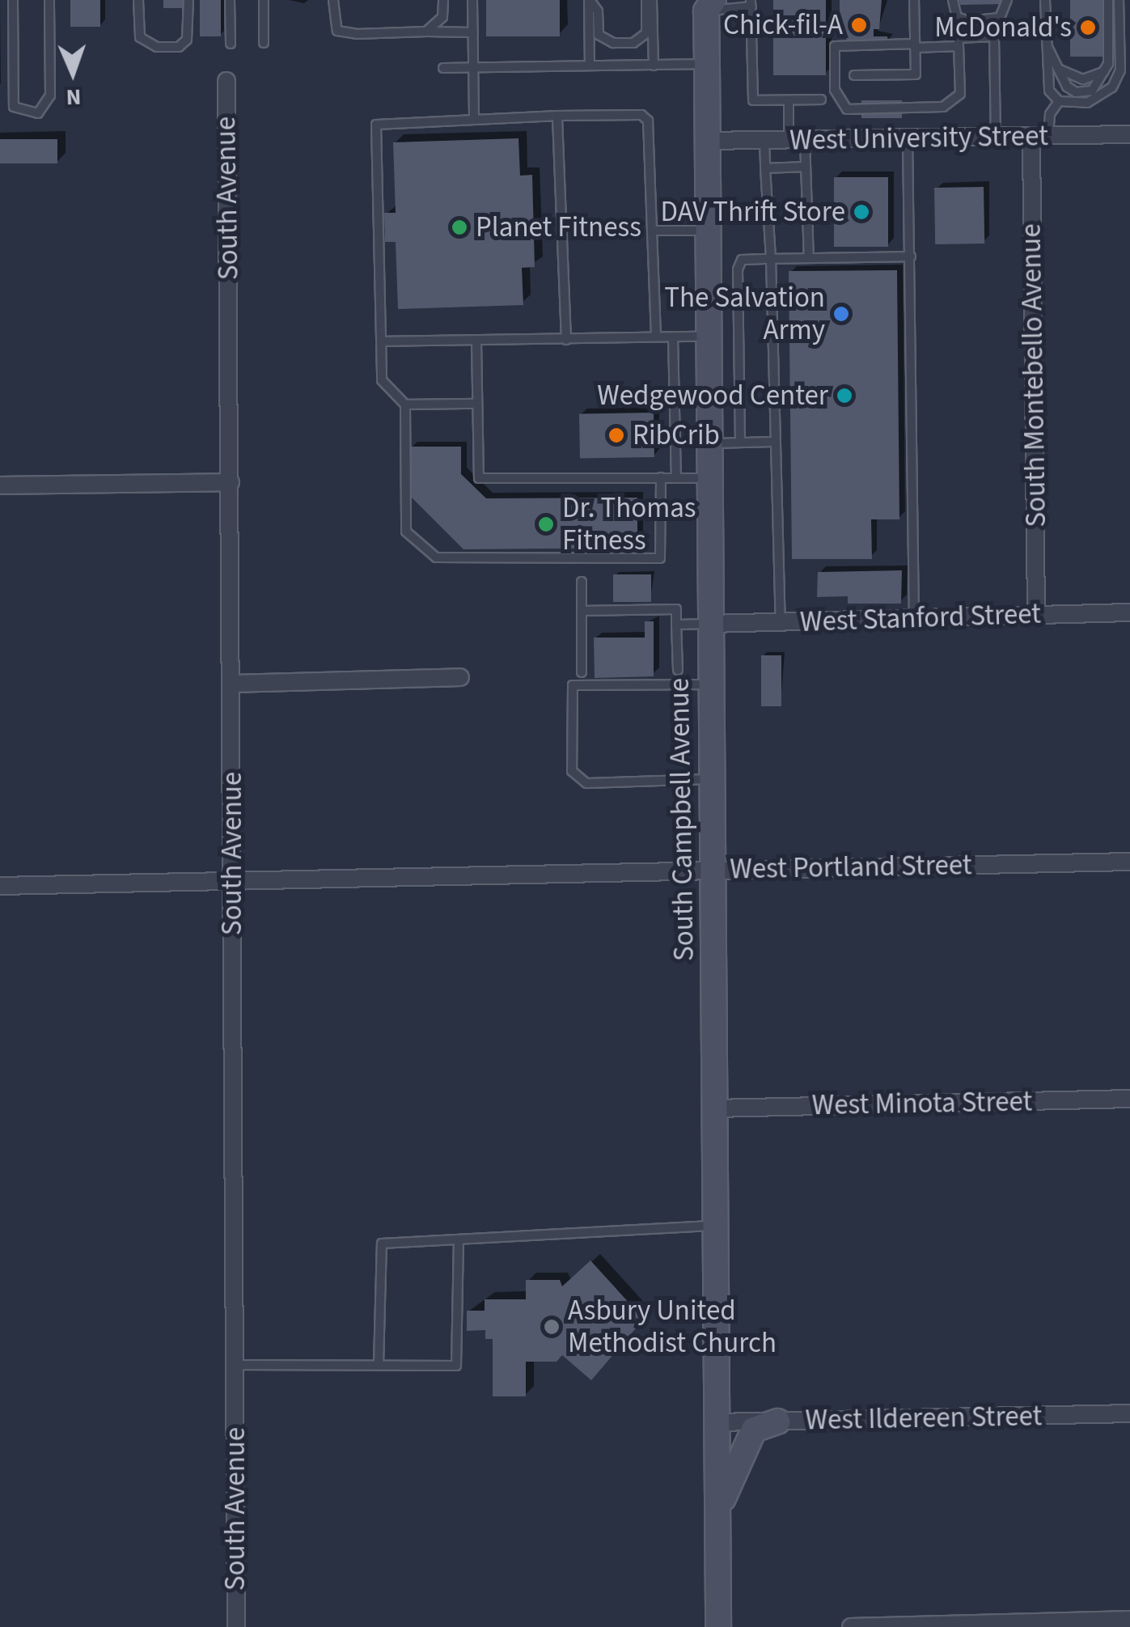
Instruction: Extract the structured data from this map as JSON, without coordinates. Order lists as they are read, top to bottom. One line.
{"streets":{"main road":["South Campbell Avenue"],"street":["West University Street","South Avenue","South Montebello Avenue","West Stanford Street","West Portland Street","West Minota Street","West Ildereen Street"]},"crossings":[["West University Street","South Montebello Avenue"],["West University Street","South Campbell Avenue"],["South Avenue","West Portland Street"],["South Montebello Avenue","West Stanford Street"],["West Stanford Street","South Campbell Avenue"],["South Campbell Avenue","West Portland Street"],["South Campbell Avenue","West Minota Street"],["South Campbell Avenue","West Ildereen Street"]],"places":["Chick-fil-A","McDonald's","DAV Thrift Store","Planet Fitness","The Salvation Army","Wedgewood Center","RibCrib","Dr. Thomas Fitness","Asbury United Methodist Church"],"north":"bottom"}
